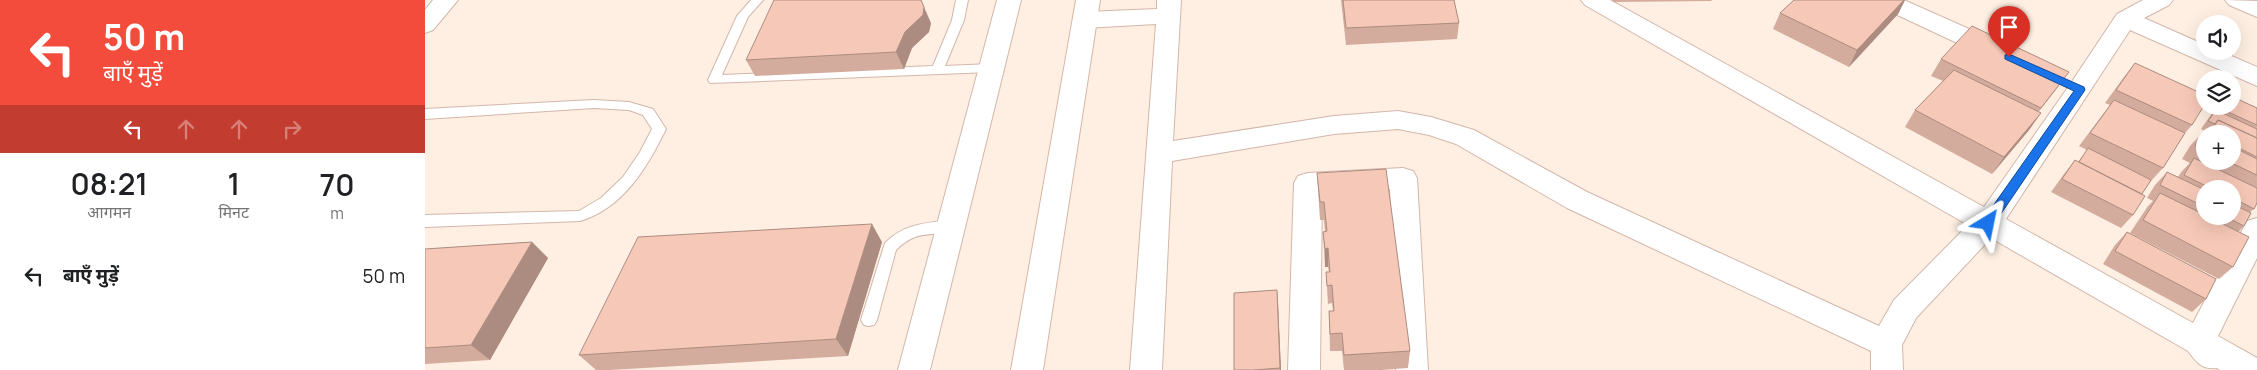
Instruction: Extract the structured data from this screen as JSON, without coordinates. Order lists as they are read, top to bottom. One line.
{"page":{"turn":["50 m","बाएँ मुड़ें"],"map_buttons":["+","−"],"eta":["08:21","आगमन","1","मिनट","70","m"],"list":[{"name":"बाएँ मुड़ें","value":"50 m"}]}}
